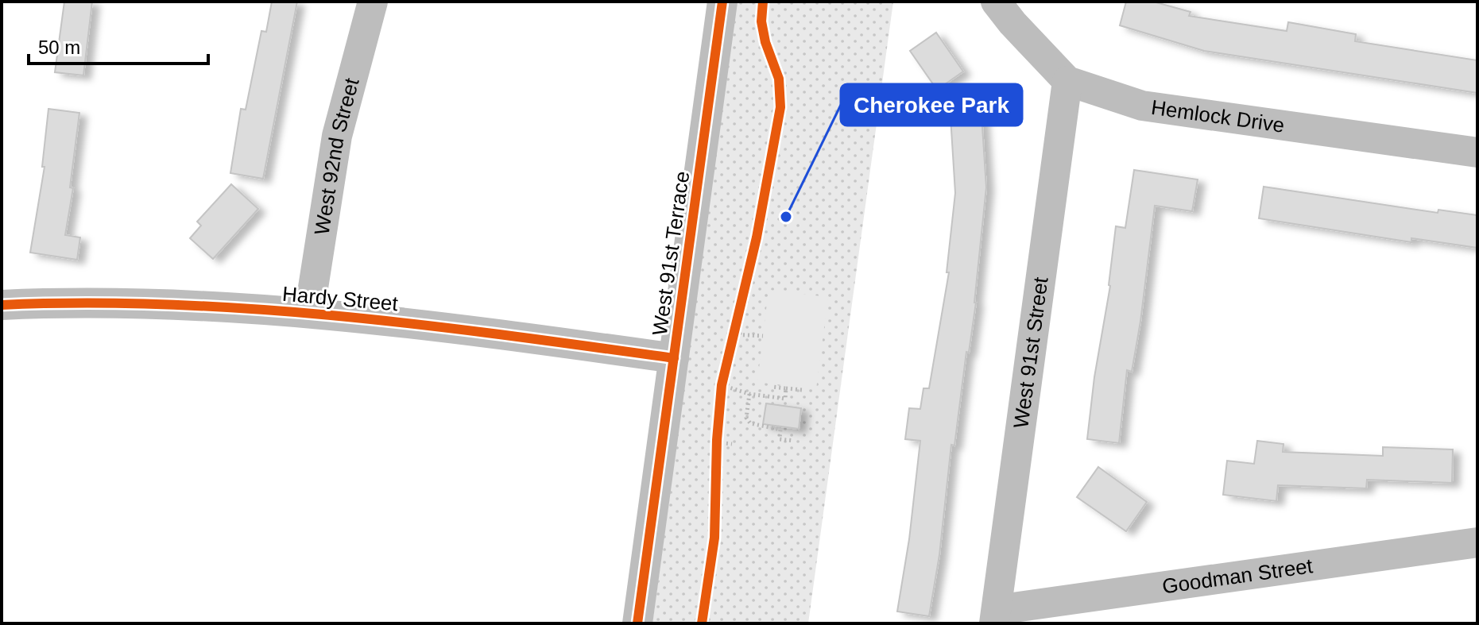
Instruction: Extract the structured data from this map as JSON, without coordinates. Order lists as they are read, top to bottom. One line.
{"streets":{"street":["Hemlock Drive","West 92nd Street","West 91st Terrace","Hardy Street","West 91st Street","Goodman Street"]},"crossings":[["Hemlock Drive","West 91st Street"],["West 92nd Street","Hardy Street"],["West 91st Terrace","Hardy Street"],["West 91st Street","Goodman Street"]],"places":["Cherokee Park"],"scale_bar":"50 m"}
